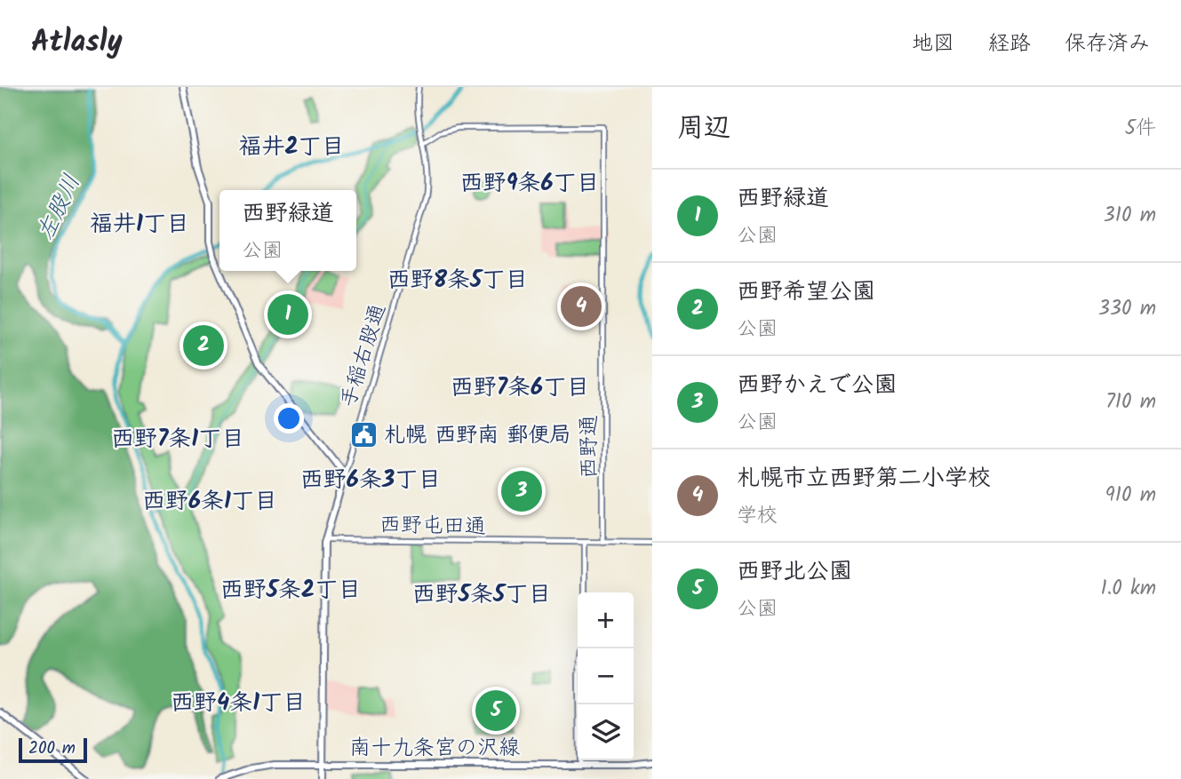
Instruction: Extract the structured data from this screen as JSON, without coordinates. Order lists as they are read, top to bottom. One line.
{"streets":{"main road":["南十九条宮の沢線"],"street":["手稲右股通","西野通","西野屯田通"]},"crossings":[["手稲右股通","西野通"],["西野通","西野屯田通"]],"districts":["福井2丁目","西野9条6丁目","福井1丁目","西野8条5丁目","西野7条6丁目","西野7条1丁目","西野6条3丁目","西野6条1丁目","西野5条2丁目","西野5条5丁目","西野4条1丁目"],"water":["左股川"],"places":{"public building":["札幌 西野南 郵便局"]},"scale_bar":"200 m","page":{"header":"Atlasly","nav":["地図","経路","保存済み"],"heading":["周辺","5件"],"list":[{"mark":"1","name":"西野緑道","note":"公園","value":"310 m"},{"mark":"2","name":"西野希望公園","note":"公園","value":"330 m"},{"mark":"3","name":"西野かえで公園","note":"公園","value":"710 m"},{"mark":"4","name":"札幌市立西野第二小学校","note":"学校","value":"910 m"},{"mark":"5","name":"西野北公園","note":"公園","value":"1.0 km"}],"popup":["西野緑道","公園"],"pins":["4","1","2","3","5"],"map_buttons":["+","−"],"scale":"200 m"}}
